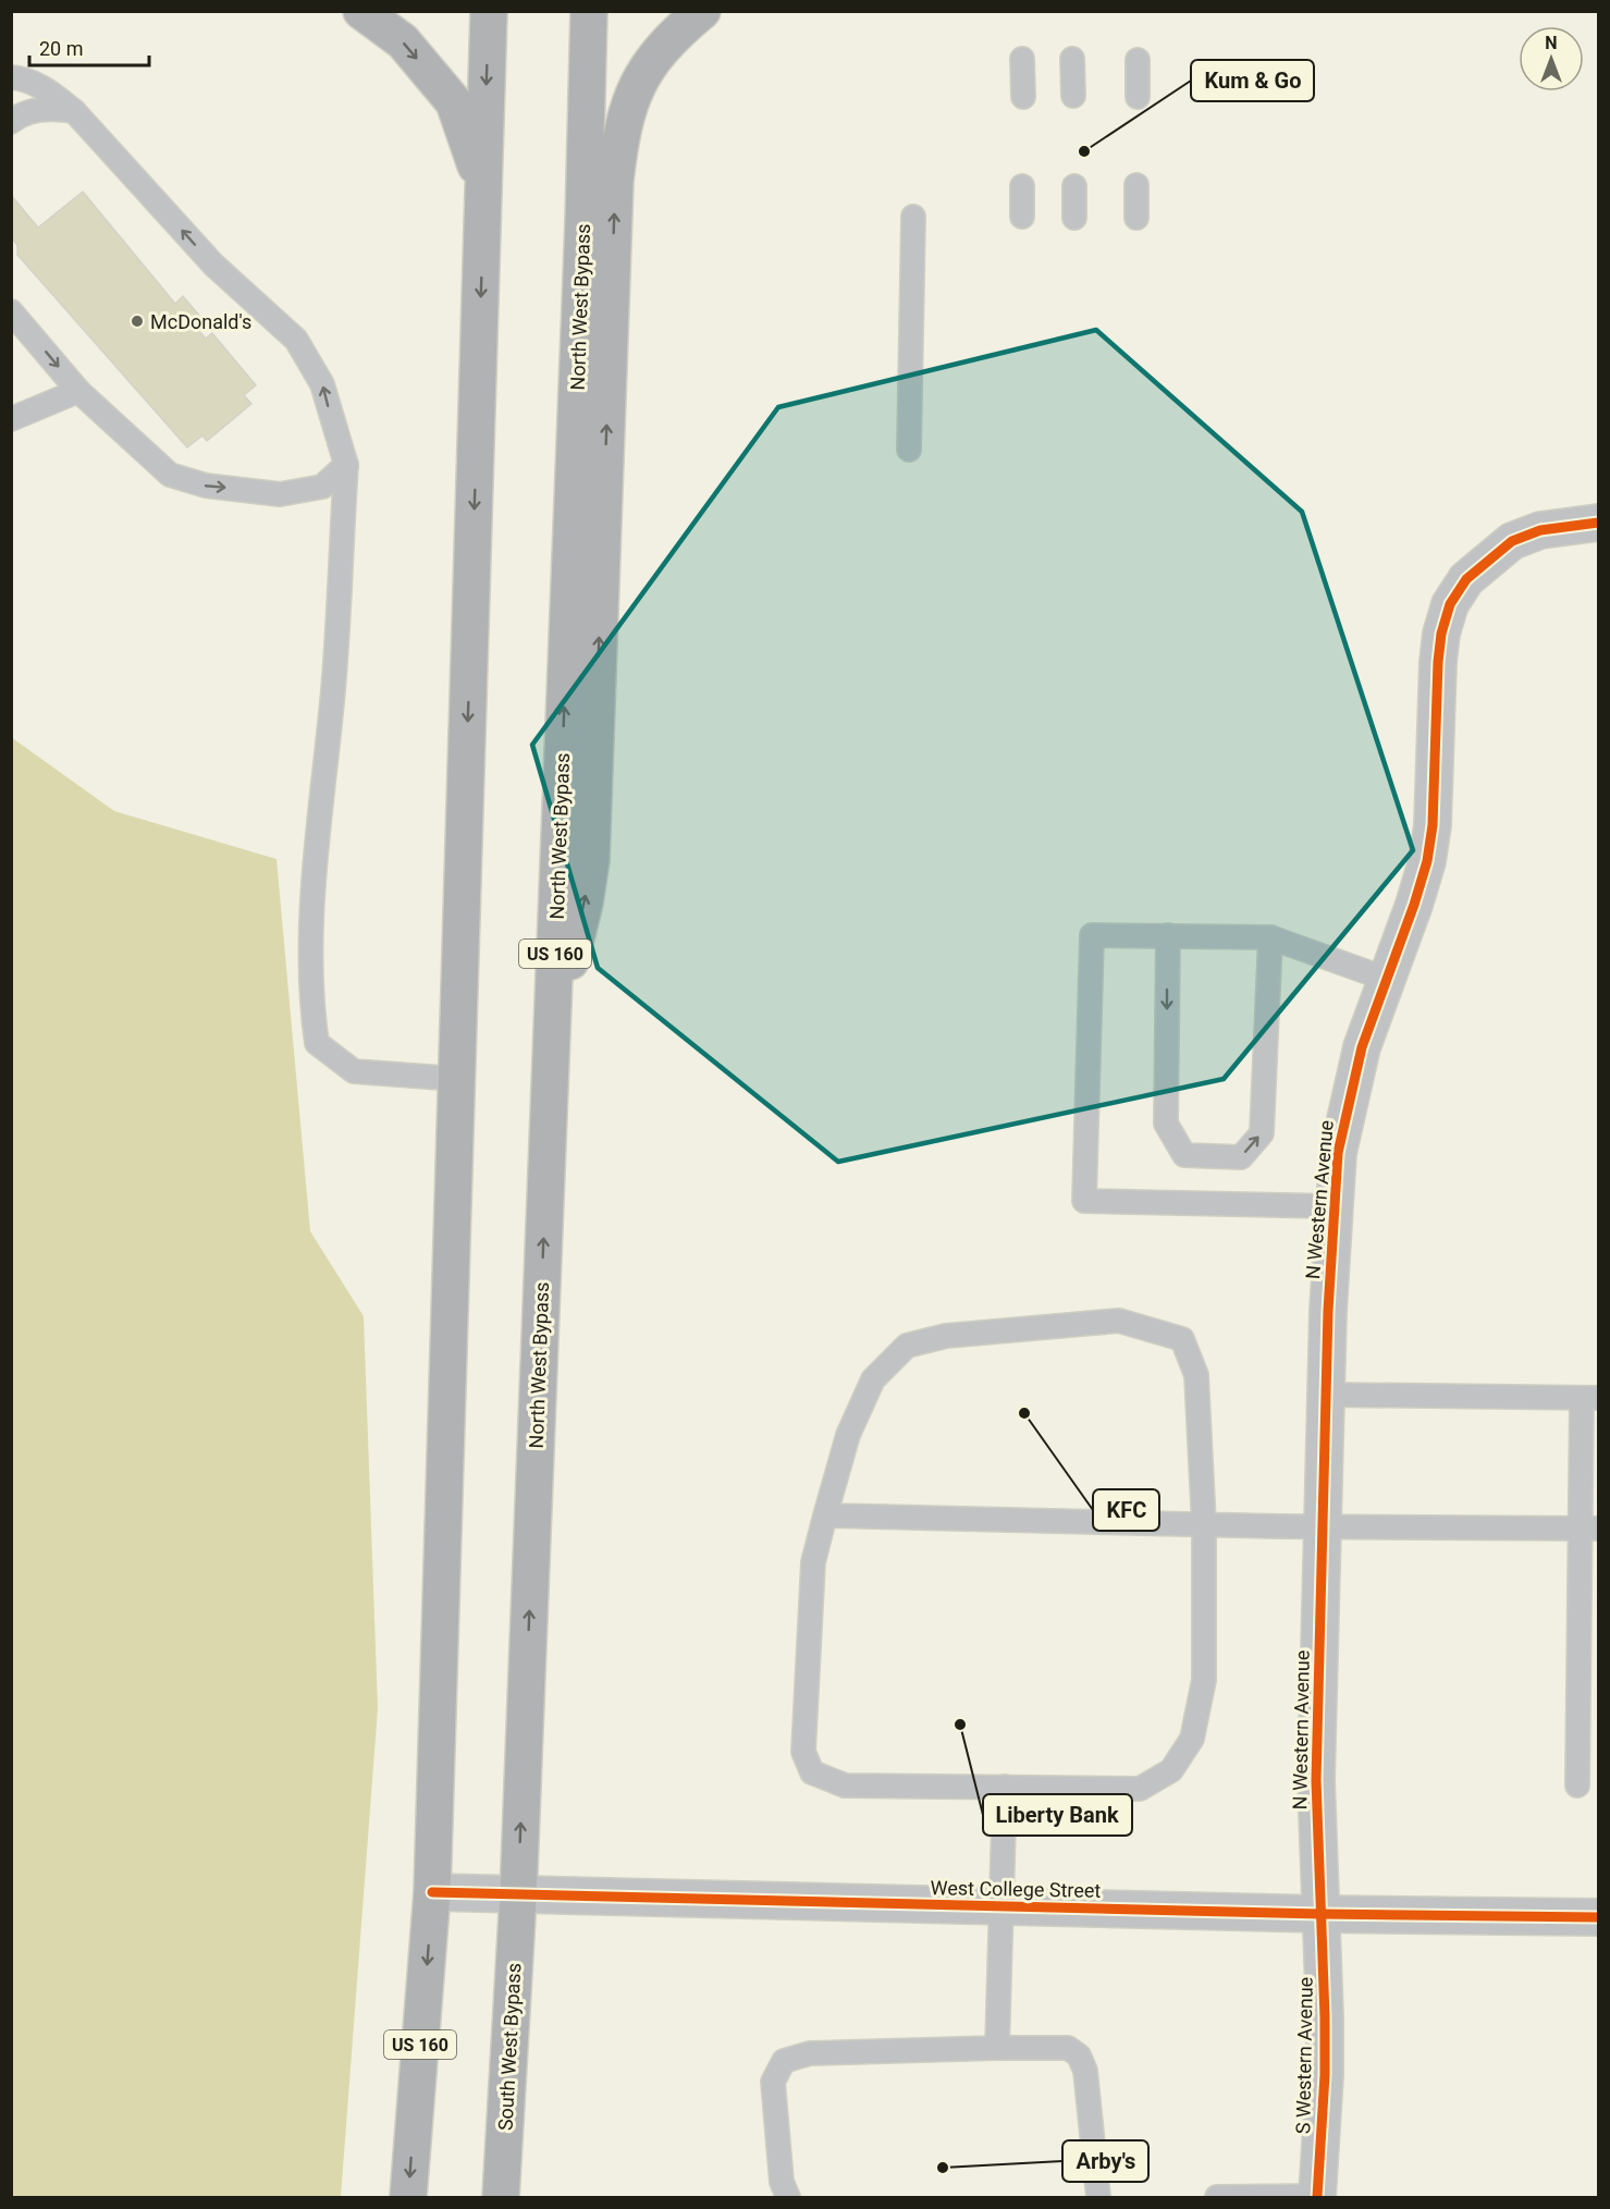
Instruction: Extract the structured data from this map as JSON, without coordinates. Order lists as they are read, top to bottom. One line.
{"streets":{"main road":["North West Bypass","US 160","South West Bypass"],"street":["N Western Avenue","West College Street","S Western Avenue"]},"crossings":[["North West Bypass","West College Street"],["North West Bypass","South West Bypass"],["US 160","West College Street"],["N Western Avenue","West College Street"],["N Western Avenue","S Western Avenue"],["West College Street","South West Bypass"],["West College Street","S Western Avenue"]],"places":["Kum & Go","McDonald's","KFC","Liberty Bank","Arby's"],"scale_bar":"20 m","north":"top"}
